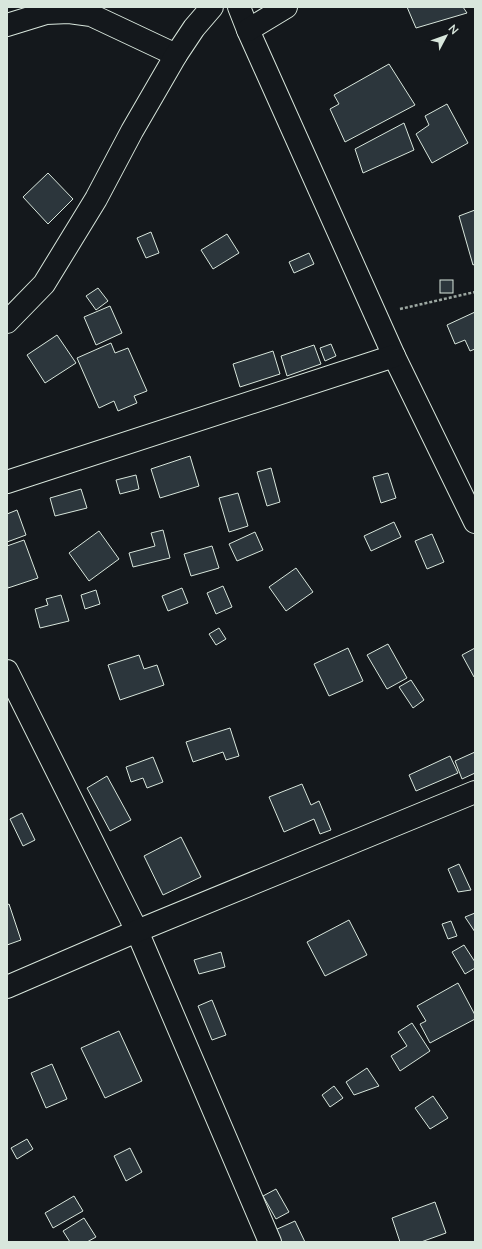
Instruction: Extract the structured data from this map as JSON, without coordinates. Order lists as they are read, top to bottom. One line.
{"north":"top right"}
